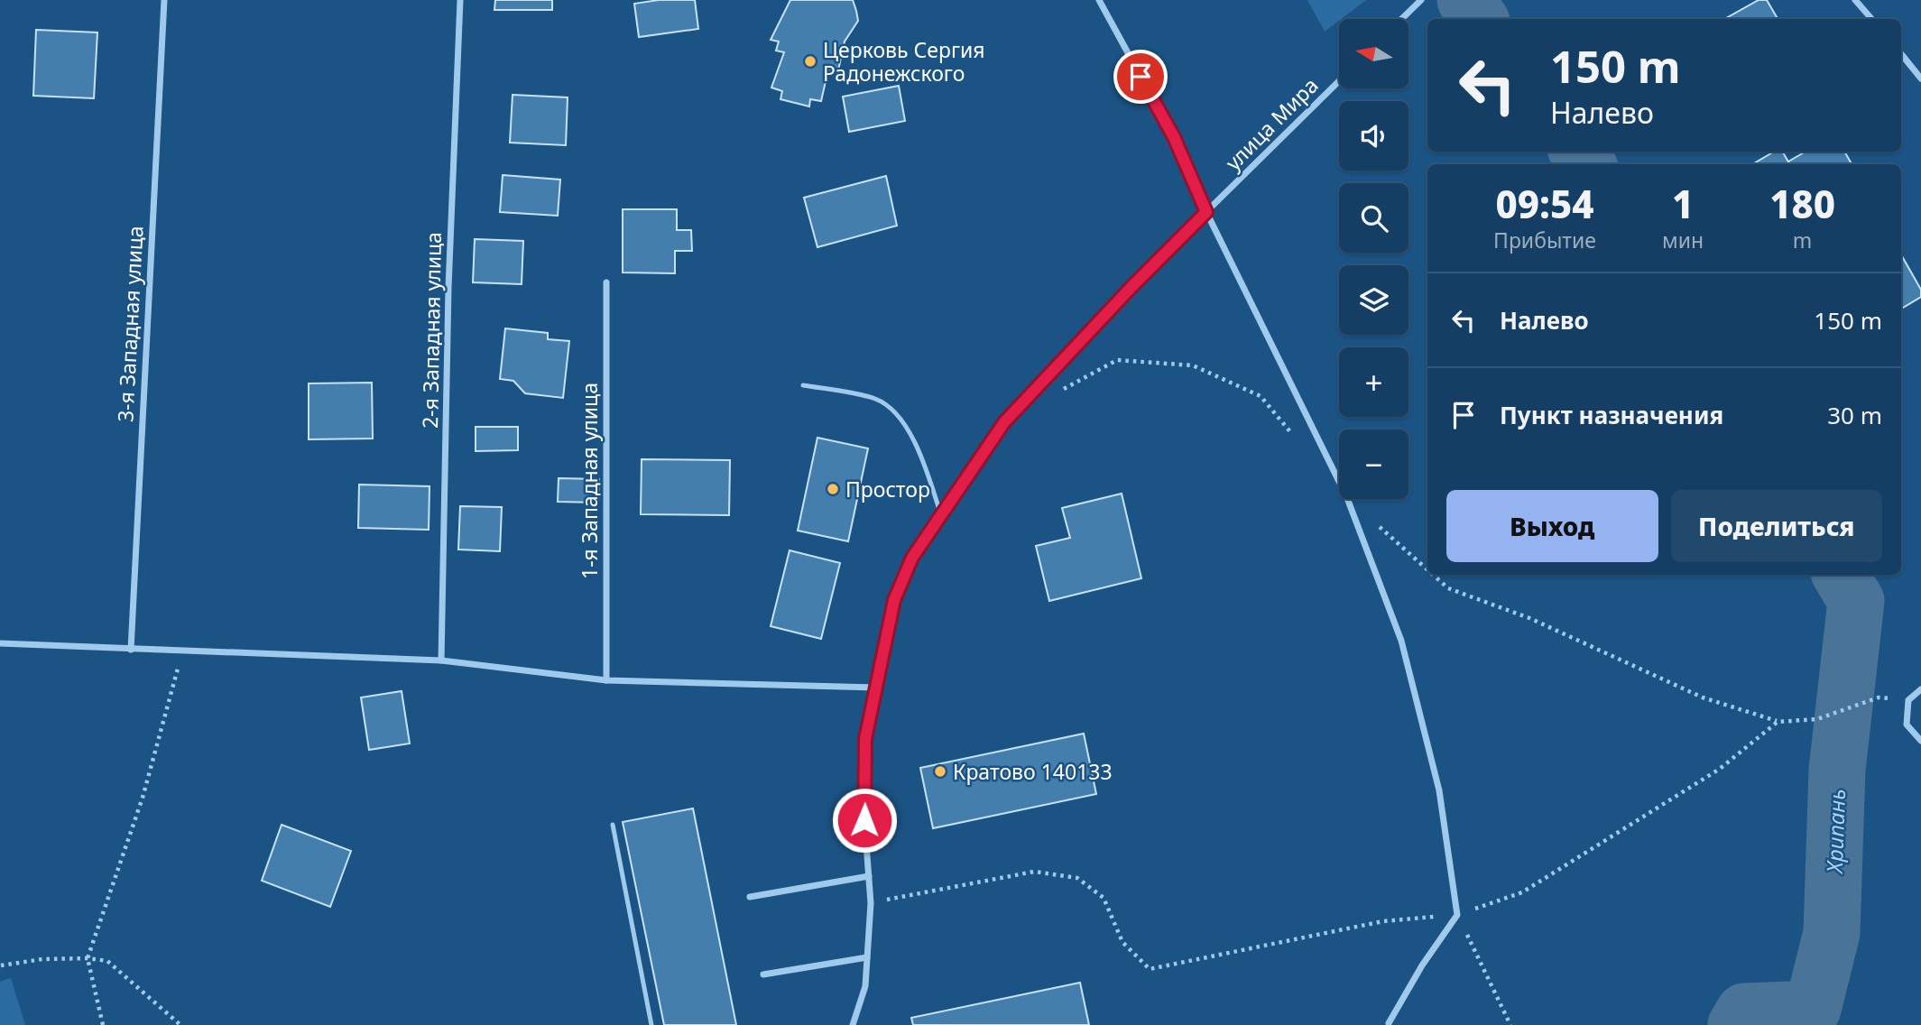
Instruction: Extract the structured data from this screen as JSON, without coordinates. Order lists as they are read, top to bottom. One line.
{"streets":{"street":["улица Мира","3-я Западная улица","2-я Западная улица","1-я Западная улица"]},"water":["Хрипань"],"places":["Церковь Сергия Радонежского","Простор","Кратово 140133"],"north":"left","page":{"map_buttons":["+","−"],"turn":["150 m","Налево"],"eta":["09:54","Прибытие","1","мин","180","m"],"list":[{"name":"Налево","value":"150 m"},{"name":"Пункт назначения","value":"30 m"}],"buttons":["Выход","Поделиться"]}}
